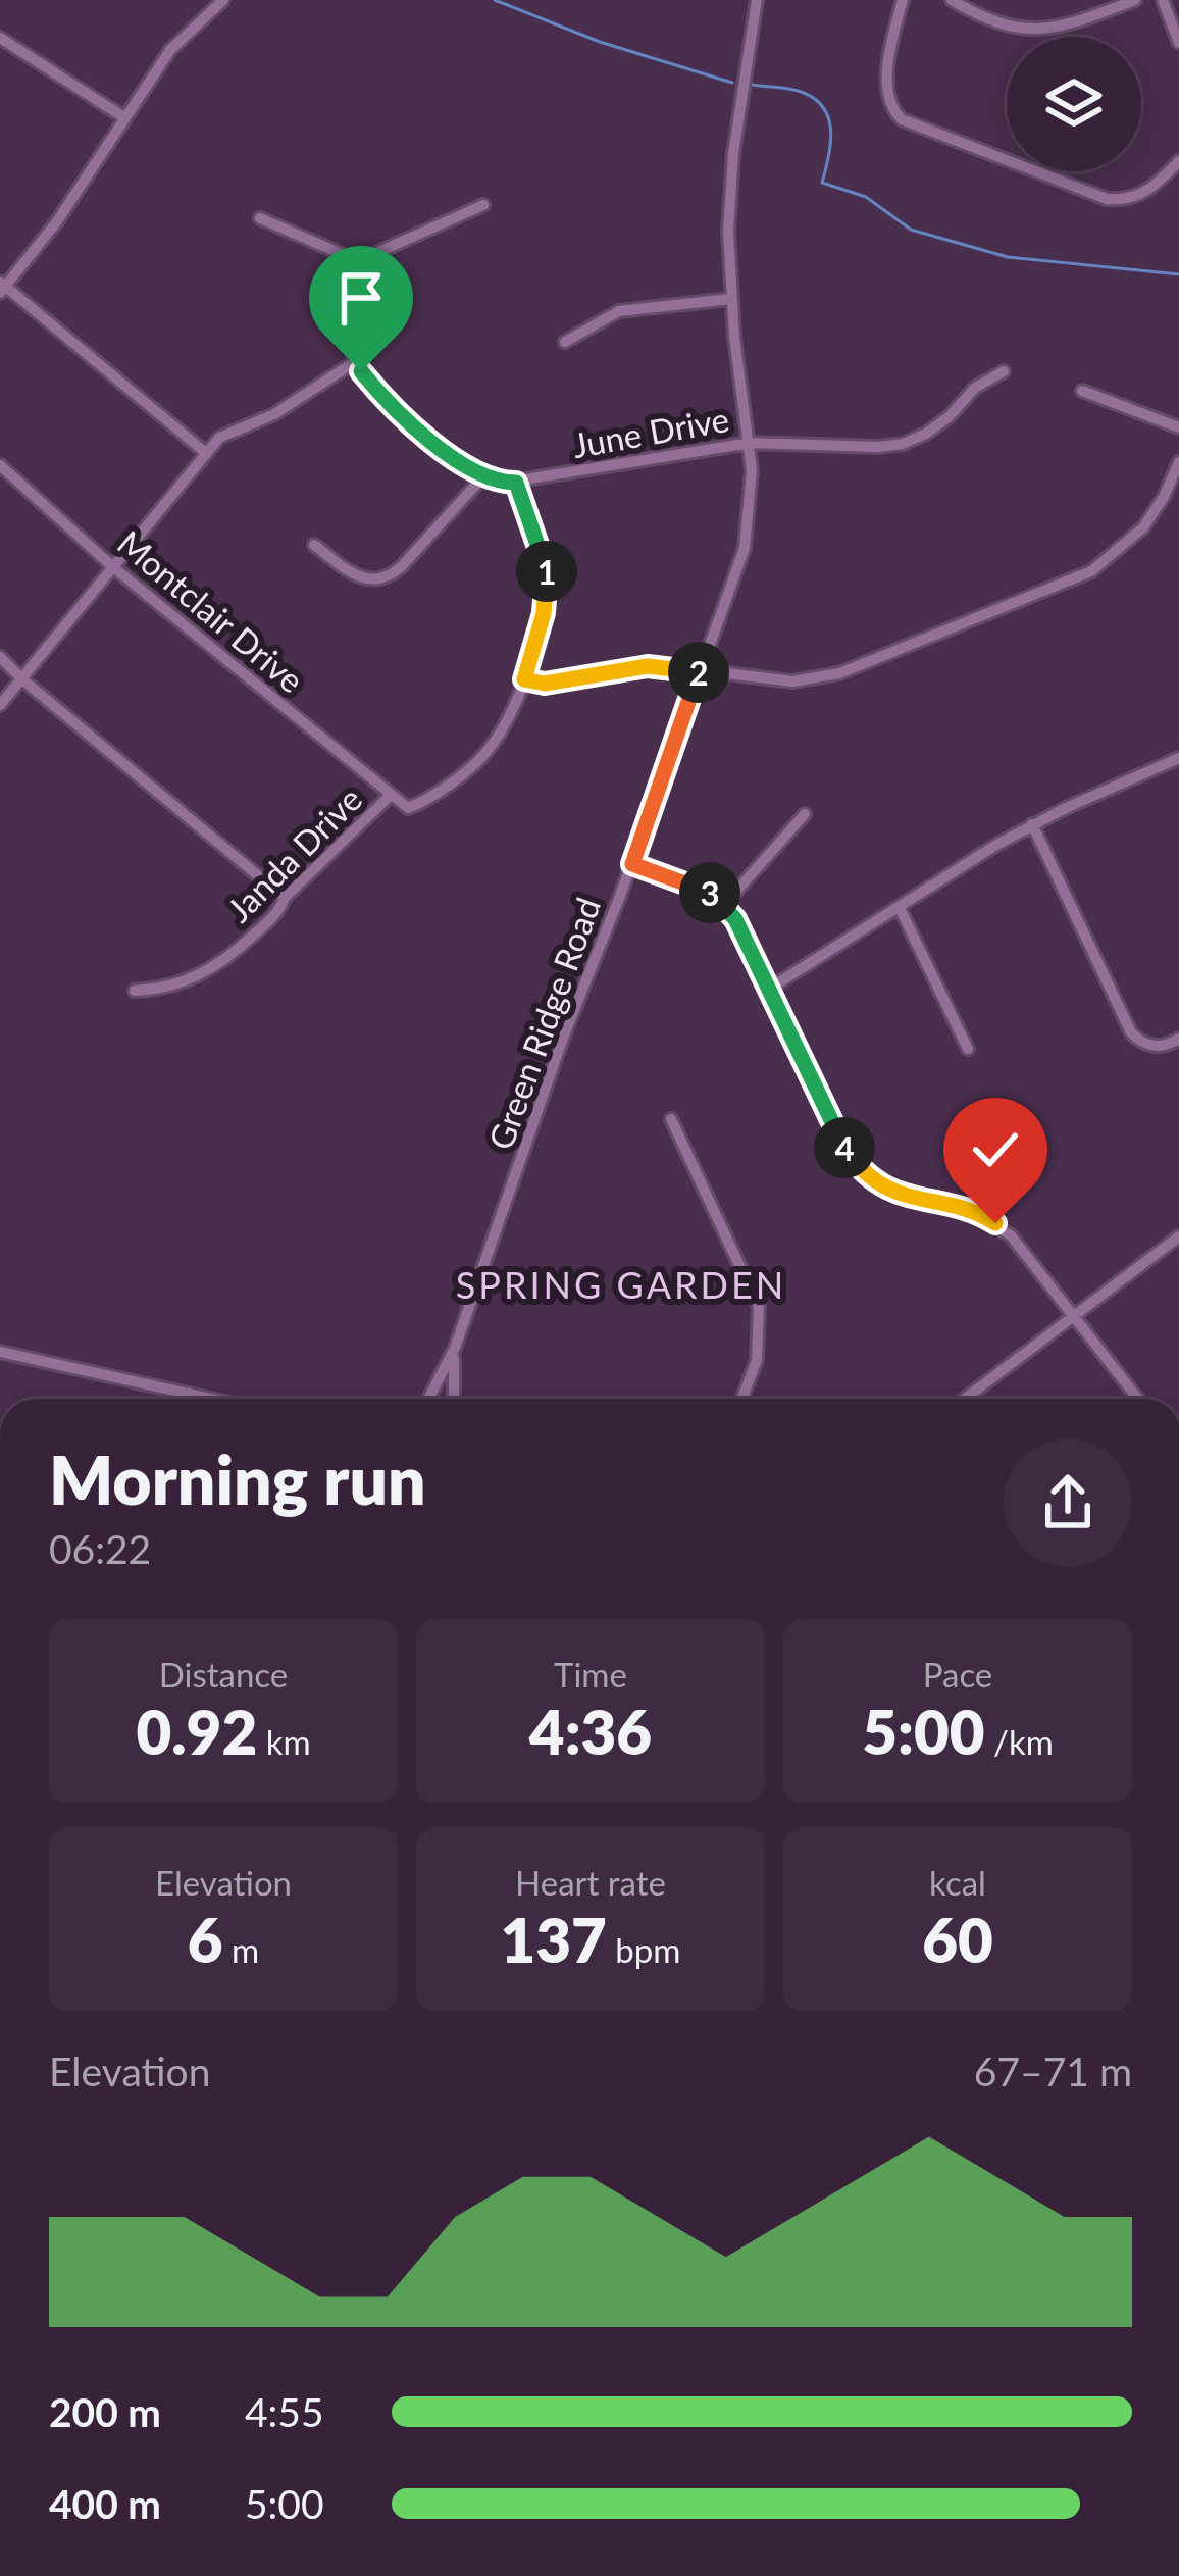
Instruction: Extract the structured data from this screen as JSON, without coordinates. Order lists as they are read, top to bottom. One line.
{"streets":{"street":["June Drive","Montclair Drive","Janda Drive","Green Ridge Road"]},"crossings":[["June Drive","Janda Drive"],["June Drive","Green Ridge Road"],["Montclair Drive","Janda Drive"]],"districts":["SPRING GARDEN"],"page":{"pins":["1","2","3","4"],"heading":["Morning run","06:22"],"stats":[["Distance","0.92 km"],["Time","4:36"],["Pace","5:00 /km"],["Elevation","6 m"],["Heart rate","137 bpm"],["kcal","60"]],"chart":["Elevation","67–71 m"],"list":[{"name":"200 m","note":"4:55"},{"name":"400 m","note":"5:00"}]}}
